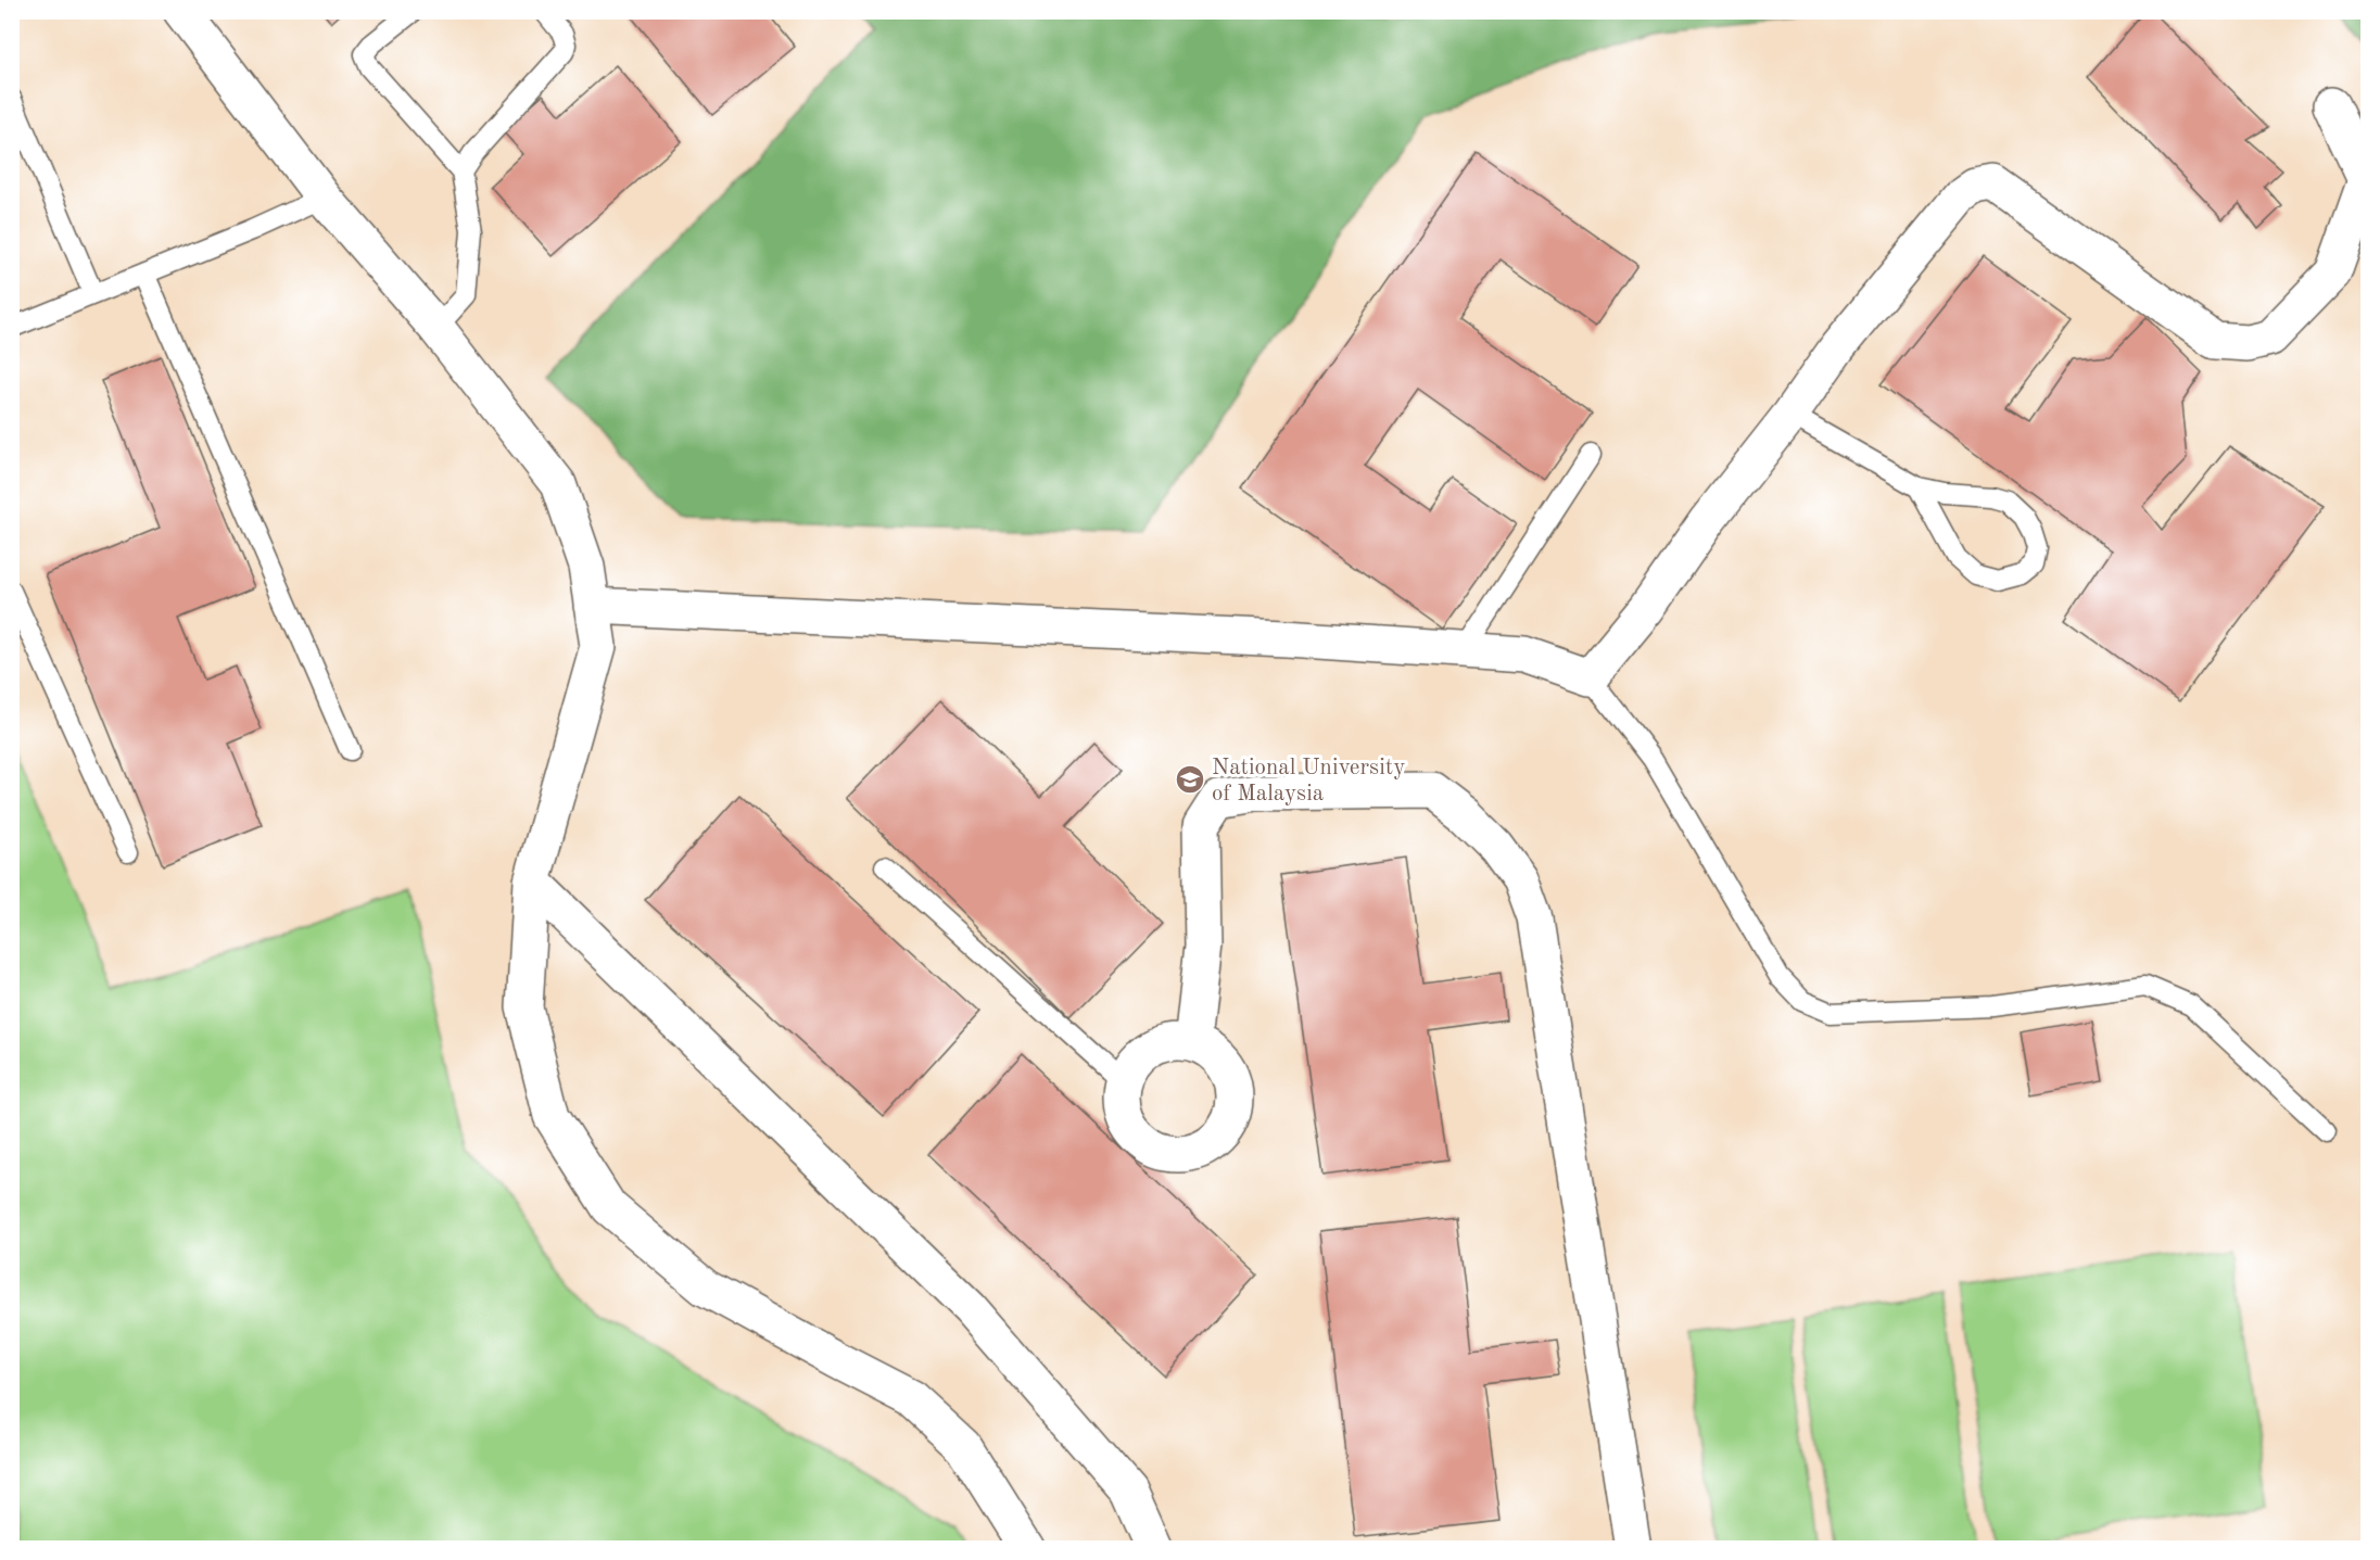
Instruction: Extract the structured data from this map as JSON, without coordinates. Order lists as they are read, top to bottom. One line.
{"places":{"school or university":["National University of Malaysia"]}}
